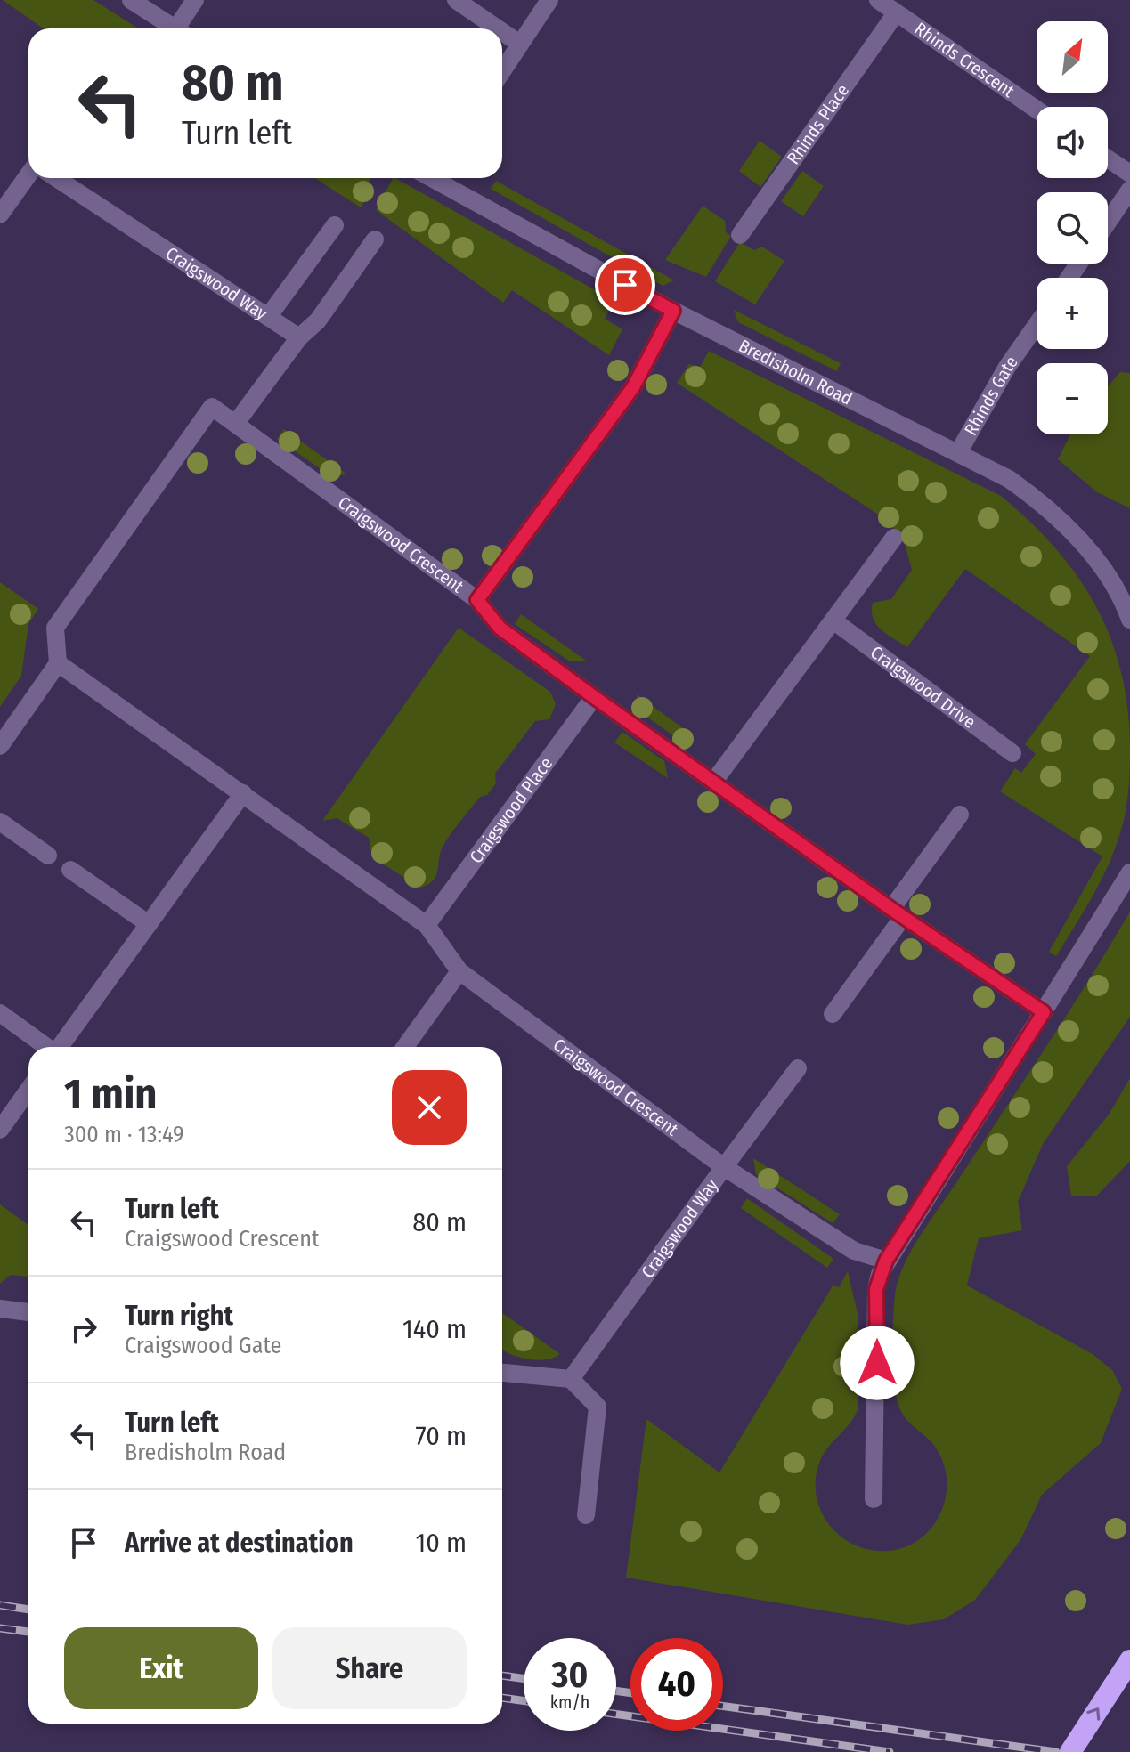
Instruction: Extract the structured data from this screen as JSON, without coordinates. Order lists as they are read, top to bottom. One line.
{"streets":{"street":["Rhinds Crescent","Rhinds Place","Craigswood Way","Bredisholm Road","Rhinds Gate","Craigswood Crescent","Craigswood Drive","Craigswood Place"]},"crossings":[["Rhinds Crescent","Rhinds Place"],["Craigswood Way","Craigswood Crescent"],["Bredisholm Road","Rhinds Gate"],["Craigswood Crescent","Craigswood Place"]],"north":"top right","page":{"map_buttons":["+","−"],"turn":["80 m","Turn left"],"heading":["1 min","300 m · 13:49"],"list":[{"name":"Turn left","note":"Craigswood Crescent","value":"80 m"},{"name":"Turn right","note":"Craigswood Gate","value":"140 m"},{"name":"Turn left","note":"Bredisholm Road","value":"70 m"},{"name":"Arrive at destination","value":"10 m"}],"buttons":["Exit","Share"],"speed":"30 km/h","limit":"40"}}
